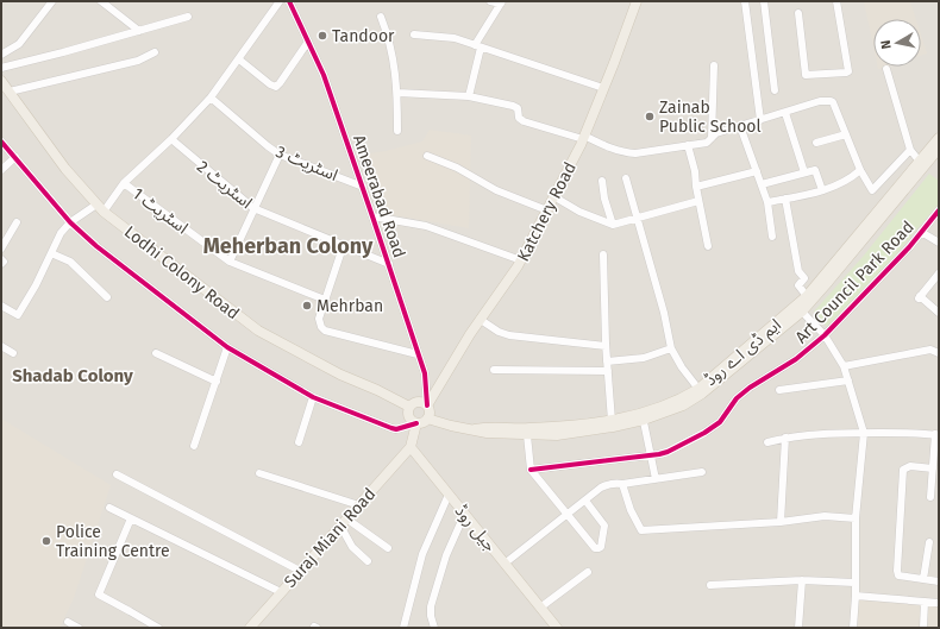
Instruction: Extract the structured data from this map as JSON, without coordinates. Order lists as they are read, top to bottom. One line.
{"streets":{"main road":["Katchery Road","Lodhi Colony Road","ایم ڈی اے روڈ","جیل روڈ","Suraj Miani Road"],"street":["اسٹریٹ 3","اسٹریٹ 2","Ameerabad Road","اسٹریٹ 1","Art Council Park Road"]},"crossings":[["اسٹریٹ 3","Ameerabad Road"],["اسٹریٹ 2","Ameerabad Road"],["Ameerabad Road","Katchery Road"],["Ameerabad Road","Lodhi Colony Road"],["Ameerabad Road","ایم ڈی اے روڈ"],["Katchery Road","Lodhi Colony Road"],["Katchery Road","ایم ڈی اے روڈ"],["Lodhi Colony Road","ایم ڈی اے روڈ"],["جیل روڈ","Suraj Miani Road"]],"districts":["Meherban Colony","Shadab Colony"],"places":["Tandoor","Zainab Public School","Mehrban","Police Training Centre"],"north":"left"}
